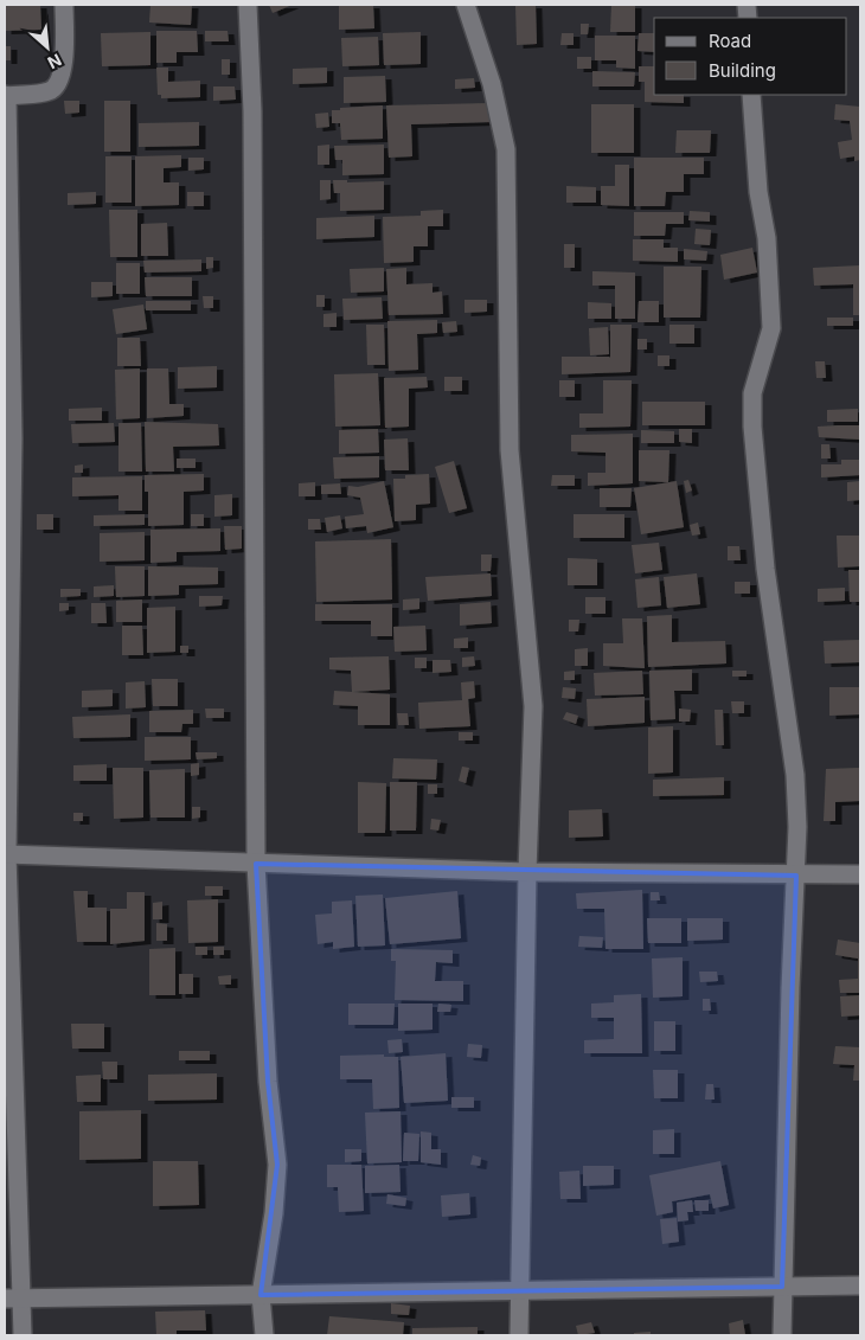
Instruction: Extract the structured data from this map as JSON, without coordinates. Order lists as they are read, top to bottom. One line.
{"legend":["Road","Building"],"north":"bottom right"}
